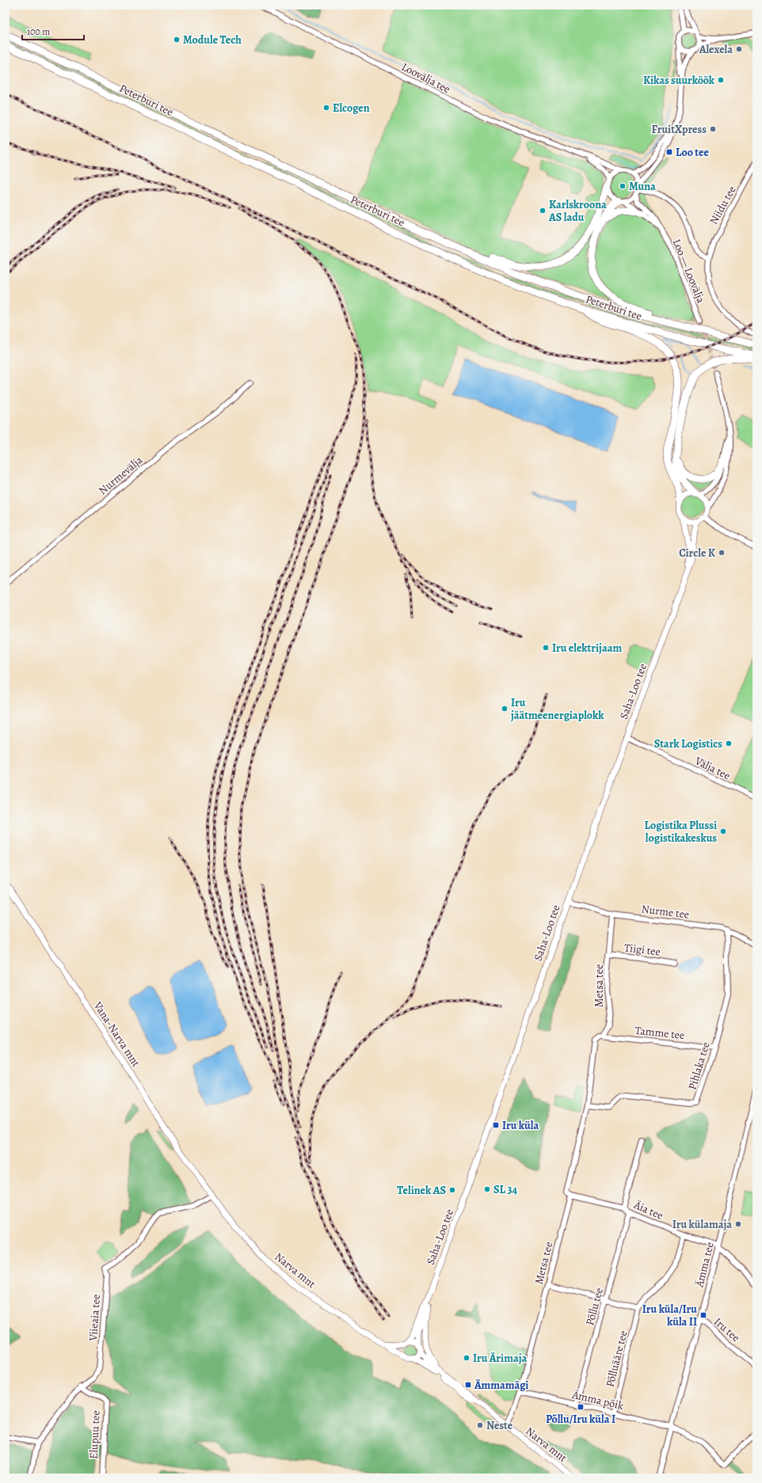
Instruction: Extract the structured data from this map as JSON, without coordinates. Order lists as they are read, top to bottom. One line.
{"streets":{"highway":["Peterburi tee"],"main road":["Saha-Loo tee","Vana-Narva mnt","Narva mnt"],"street":["Loovälja tee","Niidu tee","Loo — Loovälja","Nurmevälja","Välja tee","Nurme tee","Tiigi tee","Metsa tee","Tamme tee","Pihlaka tee","Äia tee","Ämma tee","Põllu tee","Viieaia tee","Iru tee","Põlluääre tee","Ämma põik","Elupuu tee"]},"crossings":[["Loovälja tee","Loo — Loovälja"],["Saha-Loo tee","Välja tee"],["Saha-Loo tee","Nurme tee"],["Saha-Loo tee","Narva mnt"],["Nurme tee","Metsa tee"],["Nurme tee","Pihlaka tee"],["Tiigi tee","Metsa tee"],["Metsa tee","Tamme tee"],["Metsa tee","Pihlaka tee"],["Metsa tee","Äia tee"],["Metsa tee","Narva mnt"],["Metsa tee","Ämma põik"],["Tamme tee","Pihlaka tee"],["Vana-Narva mnt","Narva mnt"],["Vana-Narva mnt","Viieaia tee"],["Äia tee","Ämma tee"],["Äia tee","Põllu tee"],["Äia tee","Põlluääre tee"],["Ämma tee","Iru tee"],["Ämma tee","Ämma põik"],["Narva mnt","Viieaia tee"],["Põllu tee","Ämma põik"],["Viieaia tee","Elupuu tee"],["Põlluääre tee","Ämma põik"]],"places":{"other":["Module Tech","Alexela","Kikas suurköök","Elcogen","FruitXpress","Muna","Karlskroona AS ladu","Circle K","Iru elektrijaam","Iru jäätmeenergiaplokk","Stark Logistics","Logistika Plussi logistikakeskus","SL 34","Telinek AS","Iru külamaja","Iru Ärimaja","Neste"],"transit":["Loo tee","Iru küla","Iru küla/Iru küla II","Ämmamägi","Põllu/Iru küla I"]},"scale_bar":"100 m"}
